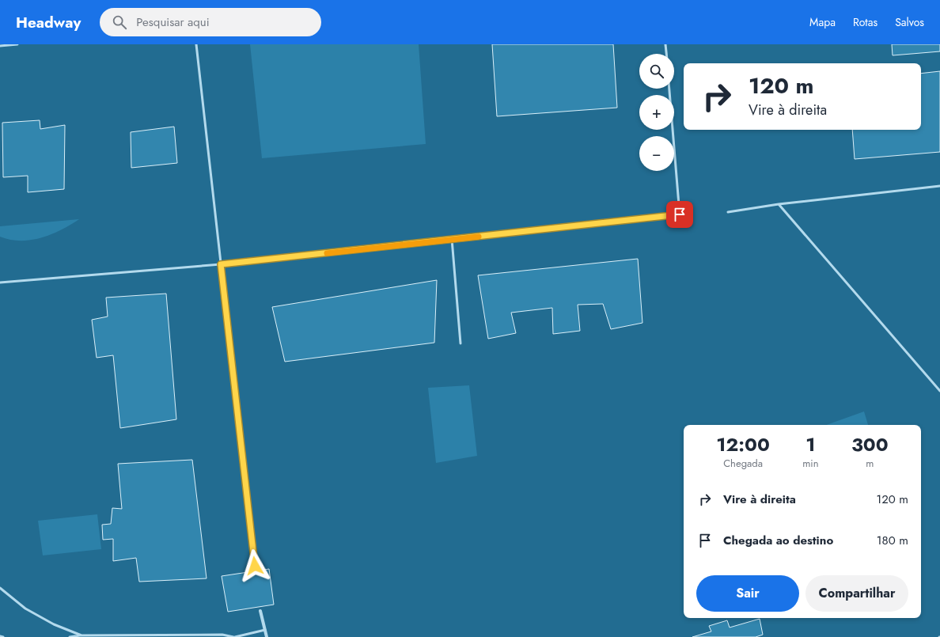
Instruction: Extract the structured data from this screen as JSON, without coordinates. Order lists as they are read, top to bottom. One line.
{"page":{"header":"Headway","search":"Pesquisar aqui","nav":["Mapa","Rotas","Salvos"],"map_buttons":["+","−"],"turn":["120 m","Vire à direita"],"eta":["12:00","Chegada","1","min","300","m"],"list":[{"name":"Vire à direita","value":"120 m"},{"name":"Chegada ao destino","value":"180 m"}],"buttons":["Sair","Compartilhar"]}}
